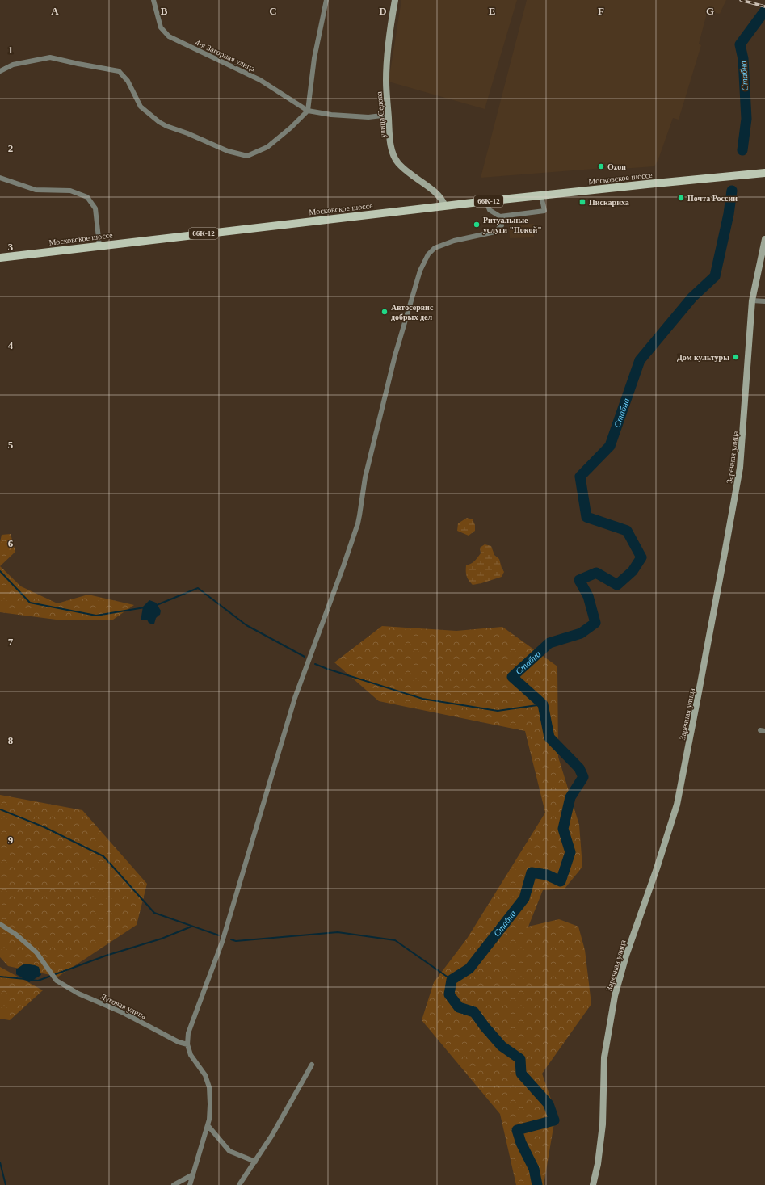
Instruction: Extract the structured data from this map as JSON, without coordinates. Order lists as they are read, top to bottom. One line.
{"streets":{"main road":["Московское шоссе","66К-12"],"street":["4-я Загорная улица","улица Седова","Заречная улица","Луговая улица"]},"crossings":[["4-я Загорная улица","улица Седова"],["улица Седова","Московское шоссе"]],"water":["Стабна"],"places":{"other":["Ozon","Почта России","Ритуальные услуги \"Покой\"","Автосервис добрых дел","Дом культуры"],"transit":["Пискариха"]},"grid":{"columns":["A","B","C","D","E","F","G"],"rows":["1","2","3","4","5","6","7","8","9"]}}
